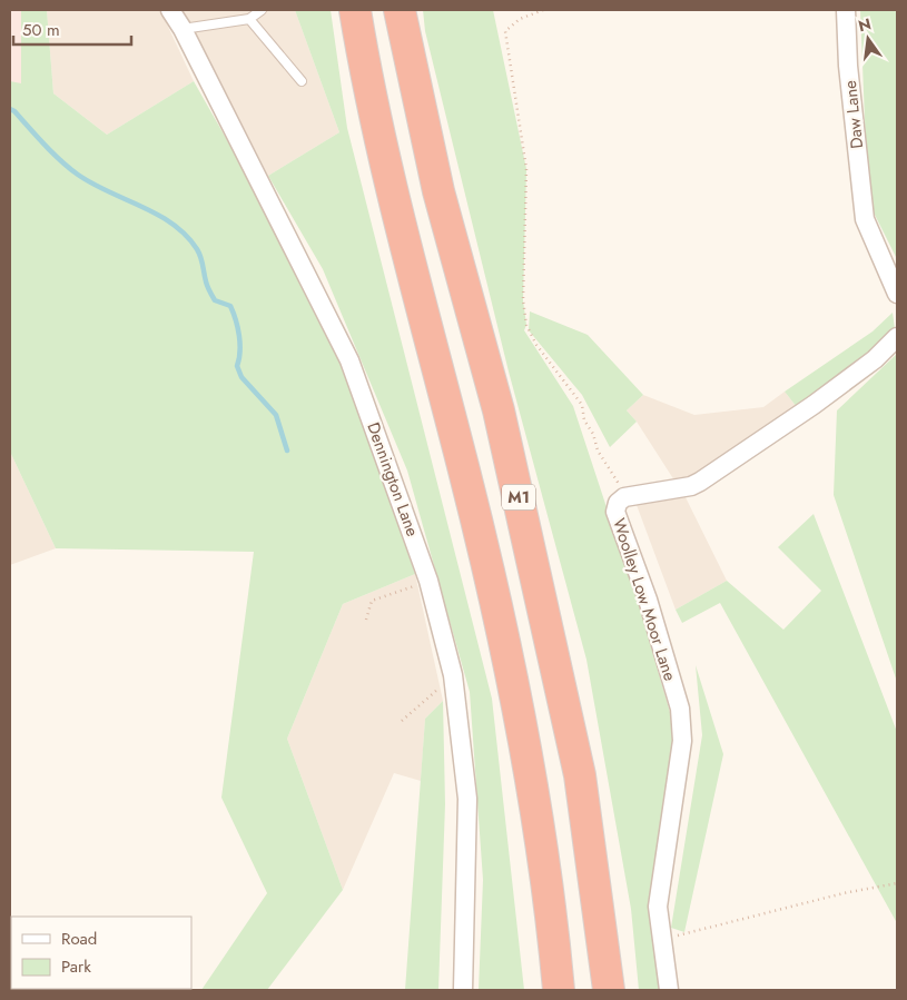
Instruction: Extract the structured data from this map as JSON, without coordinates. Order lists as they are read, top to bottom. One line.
{"streets":{"highway":["M1"],"street":["Daw Lane","Dennington Lane","Woolley Low Moor Lane"]},"legend":["Road","Park"],"scale_bar":"50 m","north":"top"}
